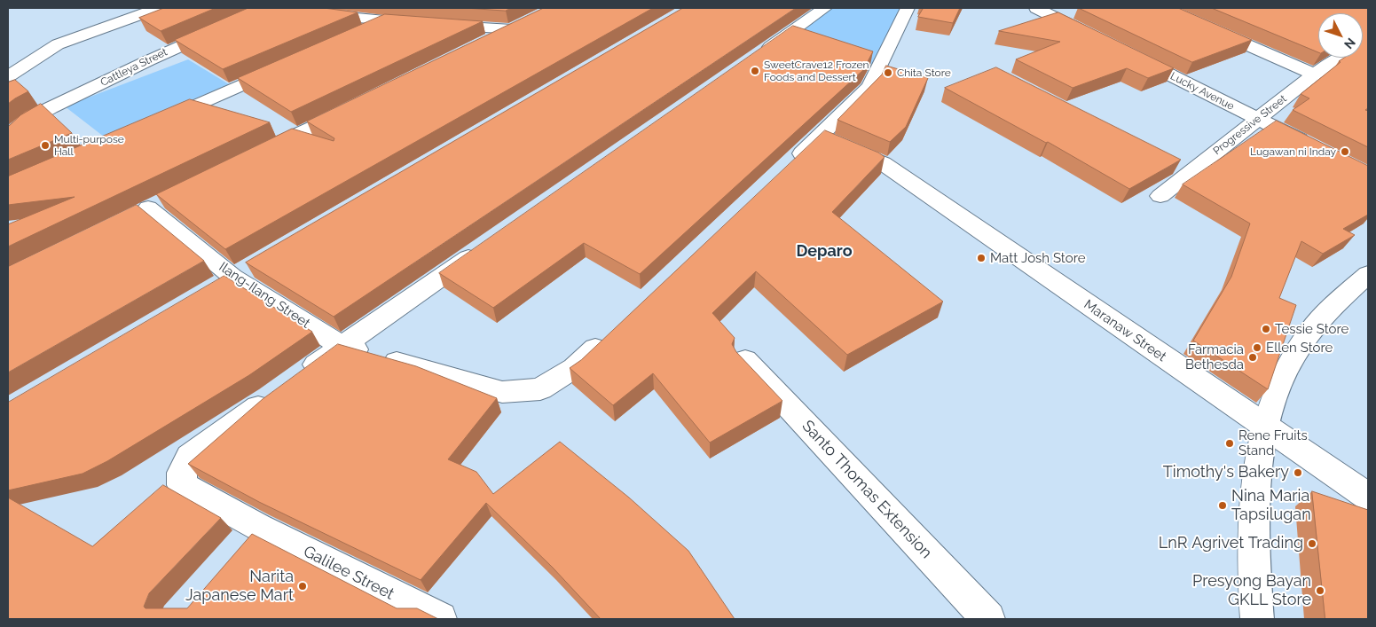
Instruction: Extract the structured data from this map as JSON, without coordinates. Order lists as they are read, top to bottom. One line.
{"streets":{"street":["Cattleya Street","Lucky Avenue","Progressive Street","Ilang-Ilang Street","Maranaw Street","Santo Thomas Extension","Galilee Street"]},"crossings":[["Lucky Avenue","Progressive Street"]],"districts":["Deparo"],"places":["SweetCrave12 Frozen Foods and Dessert","Chita Store","Multi-purpose Hall","Lugawan ni Inday","Matt Josh Store","Tessie Store","Ellen Store","Farmacia Bethesda","Rene Fruits Stand","Timothy's Bakery","Nina Maria Tapsilugan","LnR Agrivet Trading","Narita Japanese Mart","Presyong Bayan GKLL Store"],"north":"bottom right"}
